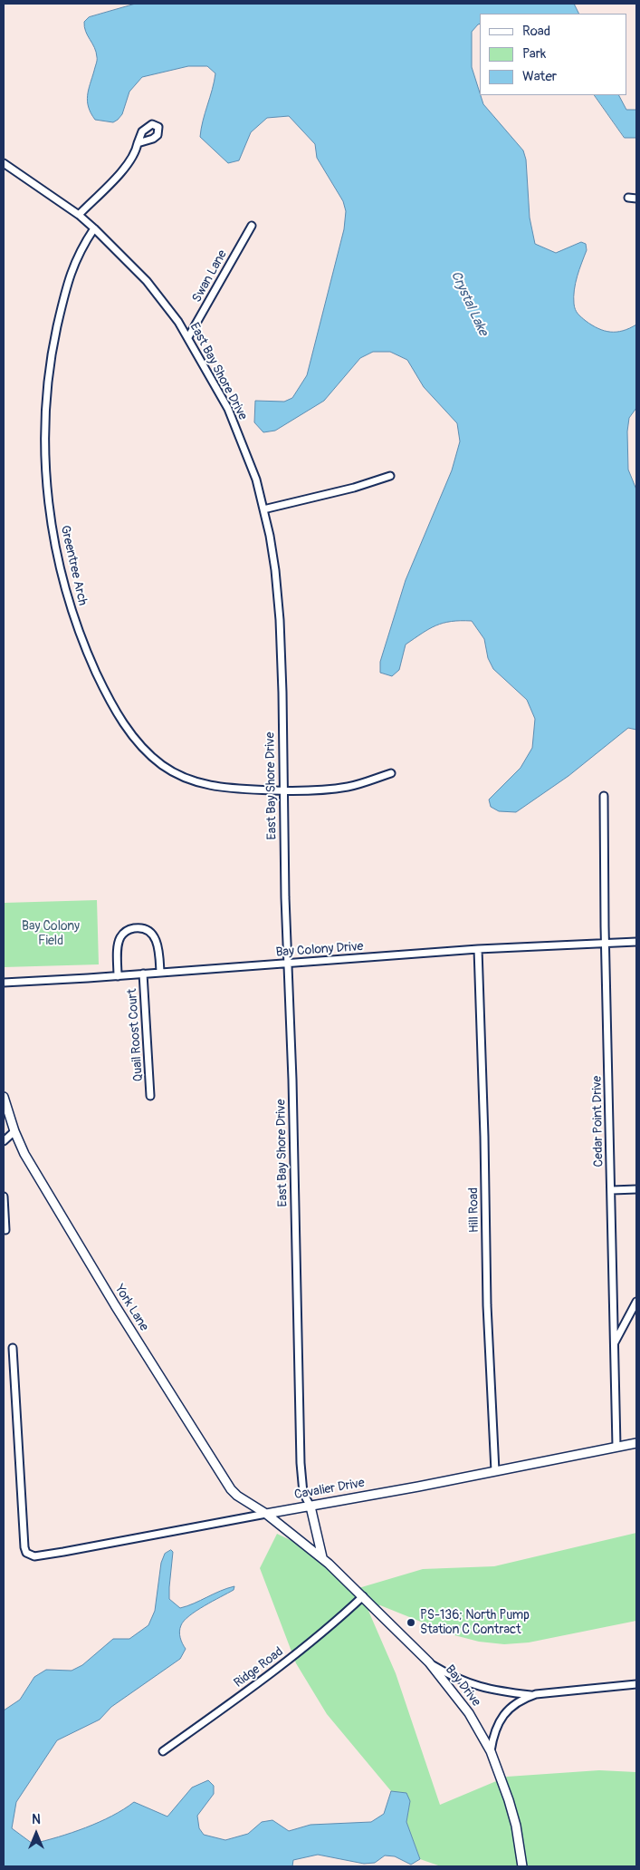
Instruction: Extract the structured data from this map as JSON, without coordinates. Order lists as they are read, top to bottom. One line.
{"streets":{"street":["Swan Lane","East Bay Shore Drive","Greentree Arch","Bay Colony Drive","Quail Roost Court","Cedar Point Drive","Hill Road","York Lane","Cavalier Drive","Ridge Road","Bay Drive"]},"crossings":[["Swan Lane","East Bay Shore Drive"],["East Bay Shore Drive","Greentree Arch"],["East Bay Shore Drive","Bay Colony Drive"],["East Bay Shore Drive","Cavalier Drive"],["Bay Colony Drive","Quail Roost Court"],["Bay Colony Drive","Cedar Point Drive"],["Bay Colony Drive","Hill Road"],["Cedar Point Drive","Cavalier Drive"],["Hill Road","Cavalier Drive"],["York Lane","Cavalier Drive"],["York Lane","Bay Drive"],["Cavalier Drive","Bay Drive"],["Ridge Road","Bay Drive"]],"water":["Crystal Lake"],"parks":["Bay Colony Field"],"places":["PS-136; North Pump Station C Contract"],"legend":["Road","Park","Water"],"north":"top"}
